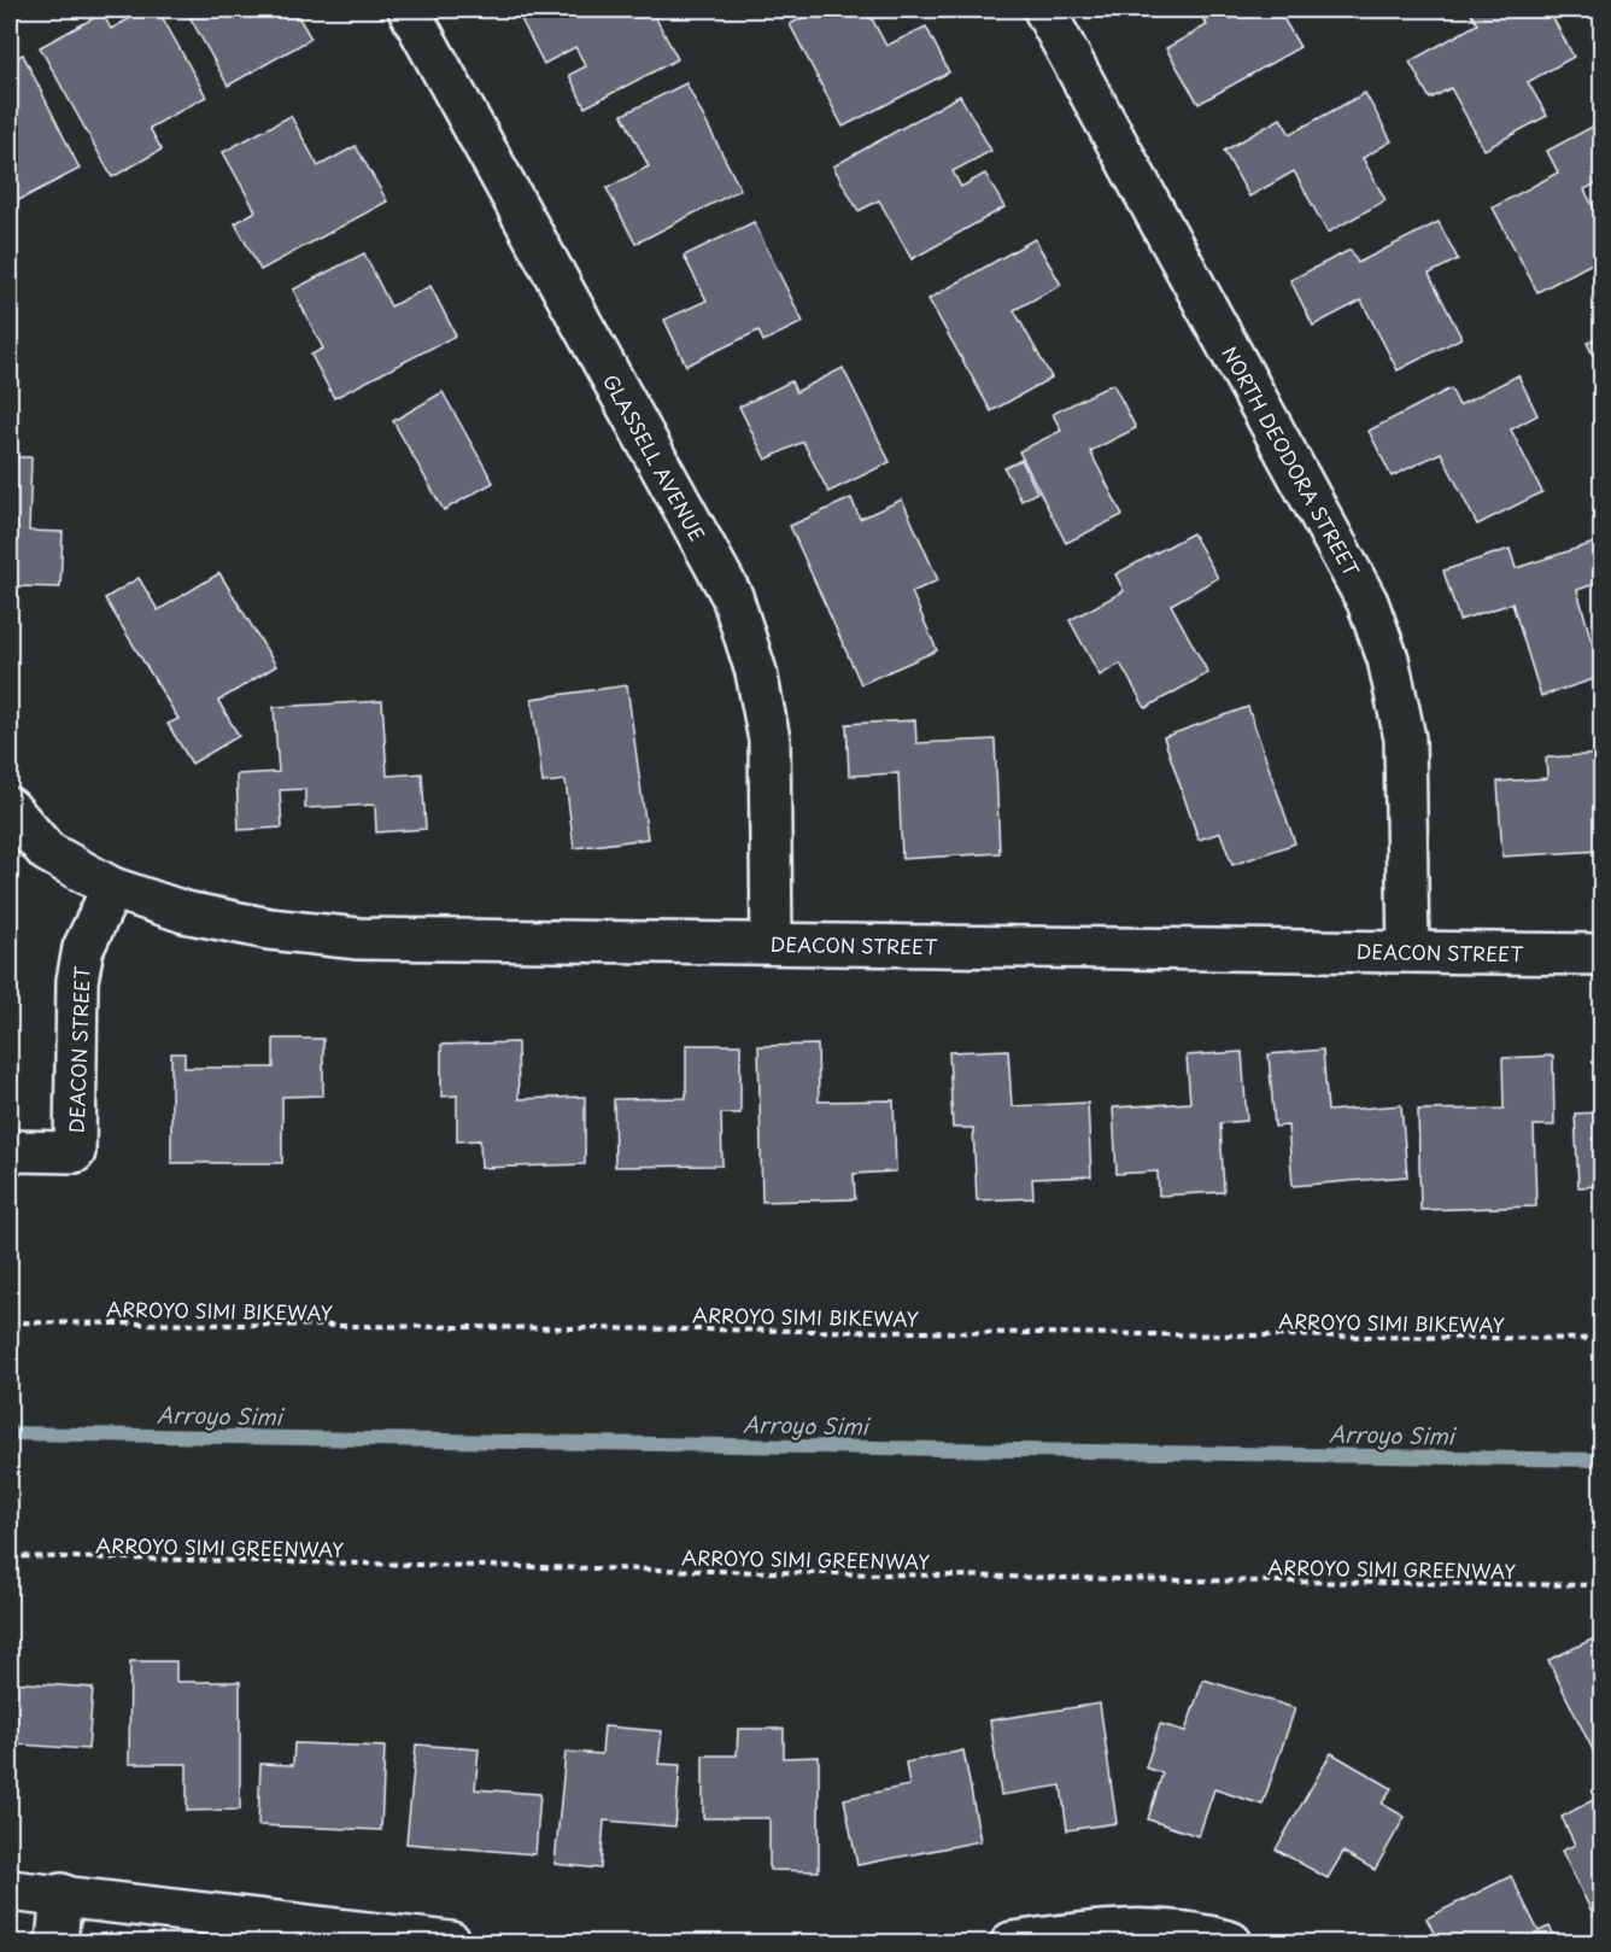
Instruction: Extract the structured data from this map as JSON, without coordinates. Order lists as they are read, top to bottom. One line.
{"streets":{"street":["GLASSELL AVENUE","NORTH DEODORA STREET","DEACON STREET"],"path":["ARROYO SIMI BIKEWAY","ARROYO SIMI GREENWAY"]},"crossings":[["GLASSELL AVENUE","DEACON STREET"],["NORTH DEODORA STREET","DEACON STREET"]],"water":["Arroyo Simi"]}
